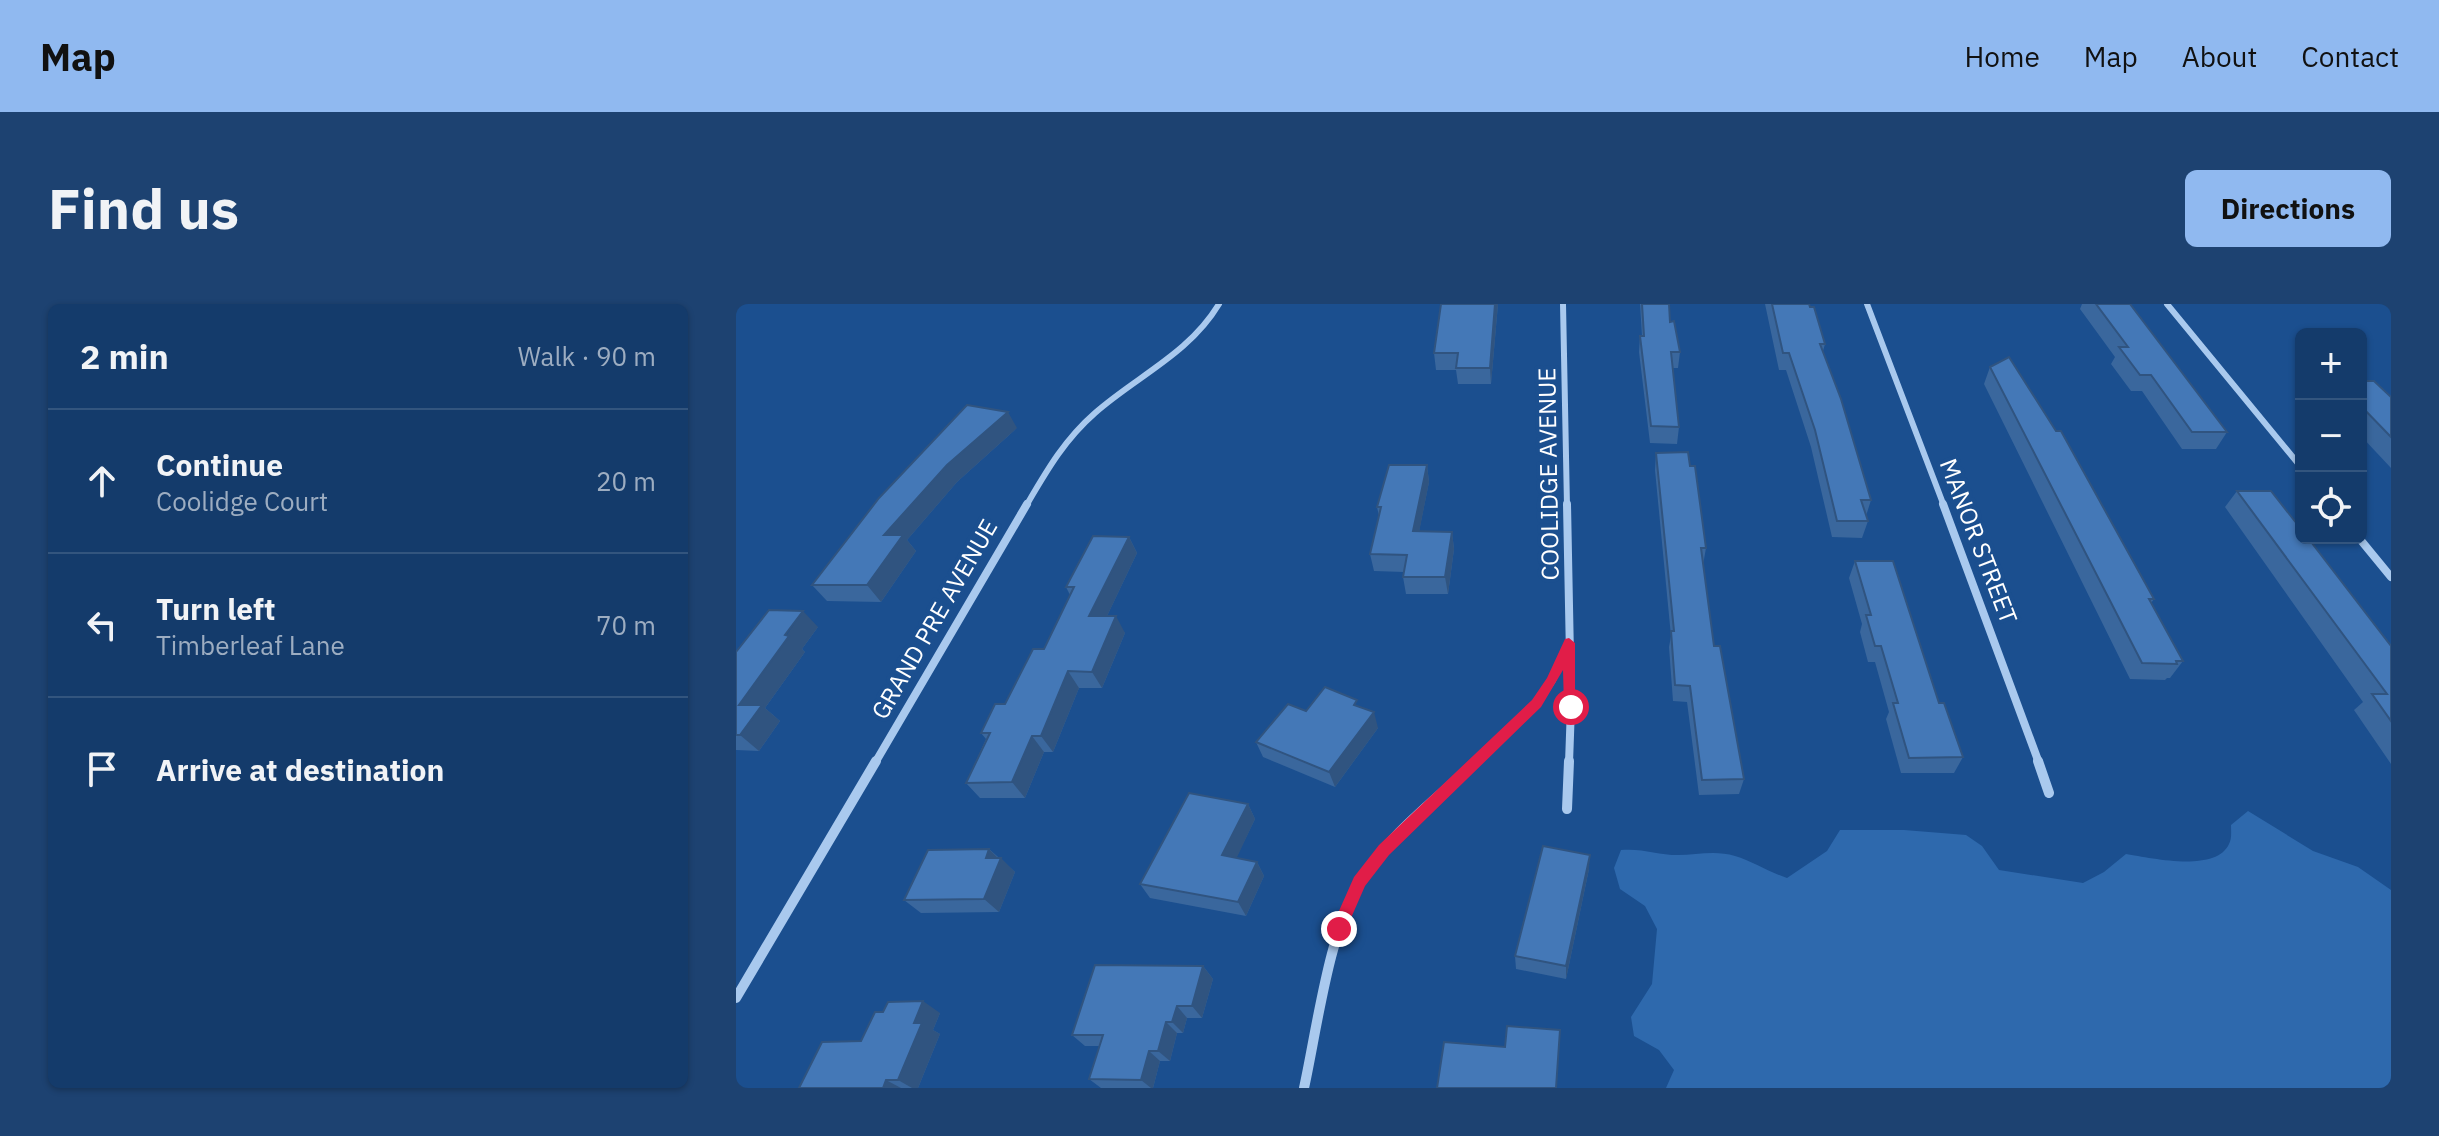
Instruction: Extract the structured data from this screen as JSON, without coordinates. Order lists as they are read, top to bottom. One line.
{"streets":{"street":["COOLIDGE AVENUE","MANOR STREET","GRAND PRE AVENUE"]},"page":{"header":"Map","nav":["Home","Map","About","Contact"],"buttons":"Directions","title":"Find us","heading":["2 min","Walk · 90 m"],"map_buttons":["+","−"],"list":[["Continue","Coolidge Court","20 m"],["Turn left","Timberleaf Lane","70 m"],"Arrive at destination"]}}
